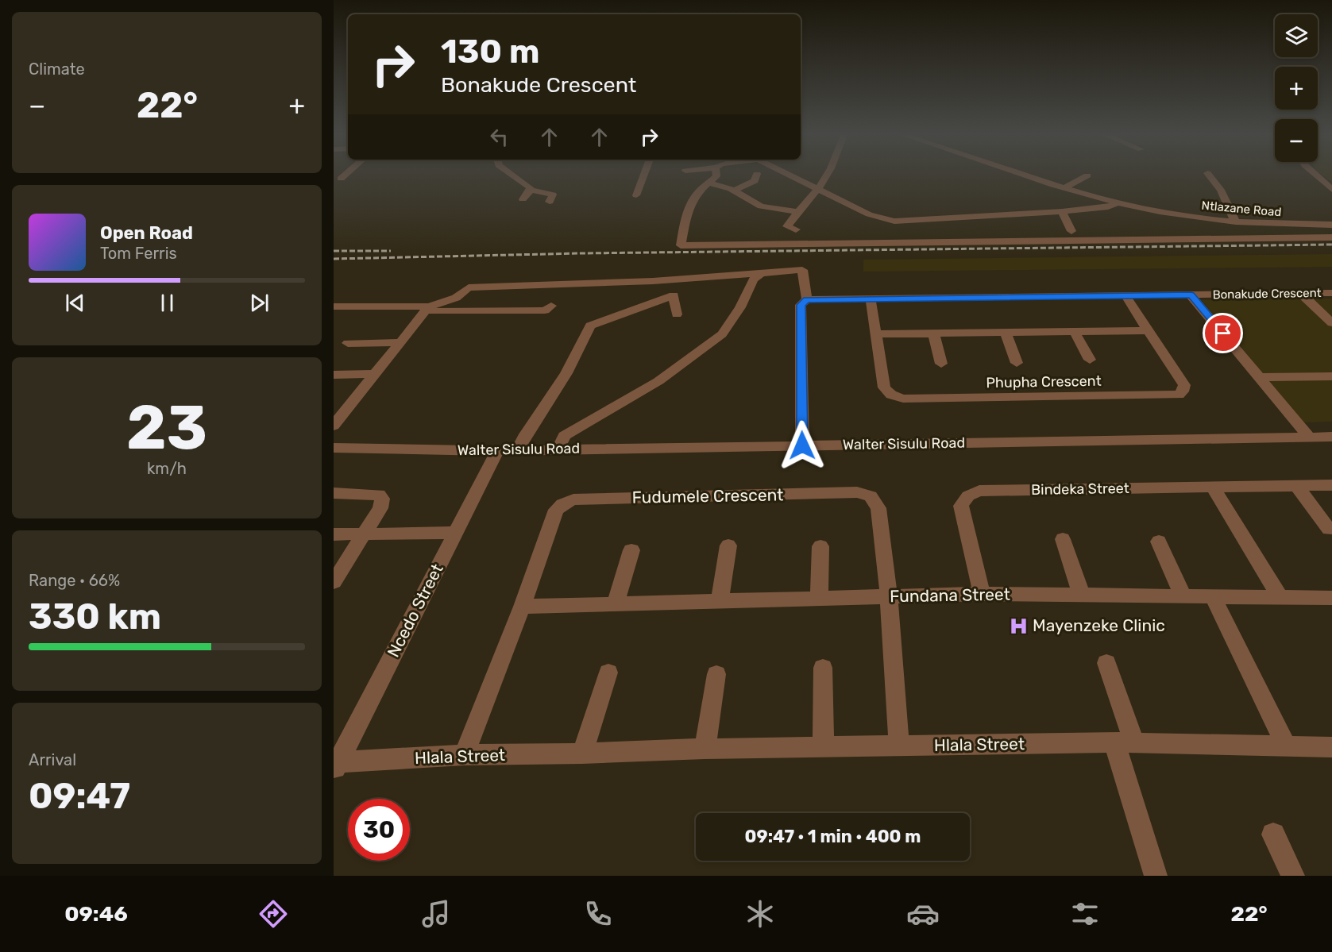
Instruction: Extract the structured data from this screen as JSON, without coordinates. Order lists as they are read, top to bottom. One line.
{"streets":{"street":["Ntlazane Road","Bonakude Crescent","Phupha Crescent","Walter Sisulu Road","Bindeka Street","Fudumele Crescent","Fundana Street","Ncedo Street","Hlala Street"]},"crossings":[["Bonakude Crescent","Phupha Crescent"],["Walter Sisulu Road","Ncedo Street"],["Bindeka Street","Fundana Street"],["Fudumele Crescent","Fundana Street"],["Fudumele Crescent","Hlala Street"],["Ncedo Street","Hlala Street"]],"places":{"hospital":["Mayenzeke Clinic"]},"page":{"tile":["Climate",["23","km/h"],["Range · 66%","330 km"],["Arrival","09:47"]],"map_buttons":["+","−"],"turn":["130 m","Bonakude Crescent"],"heat":["−","22°","+"],"song":["Open Road","Tom Ferris"],"limit":"30","trip":"09:47 · 1 min · 400 m","tabs":["09:46","22°"]}}
